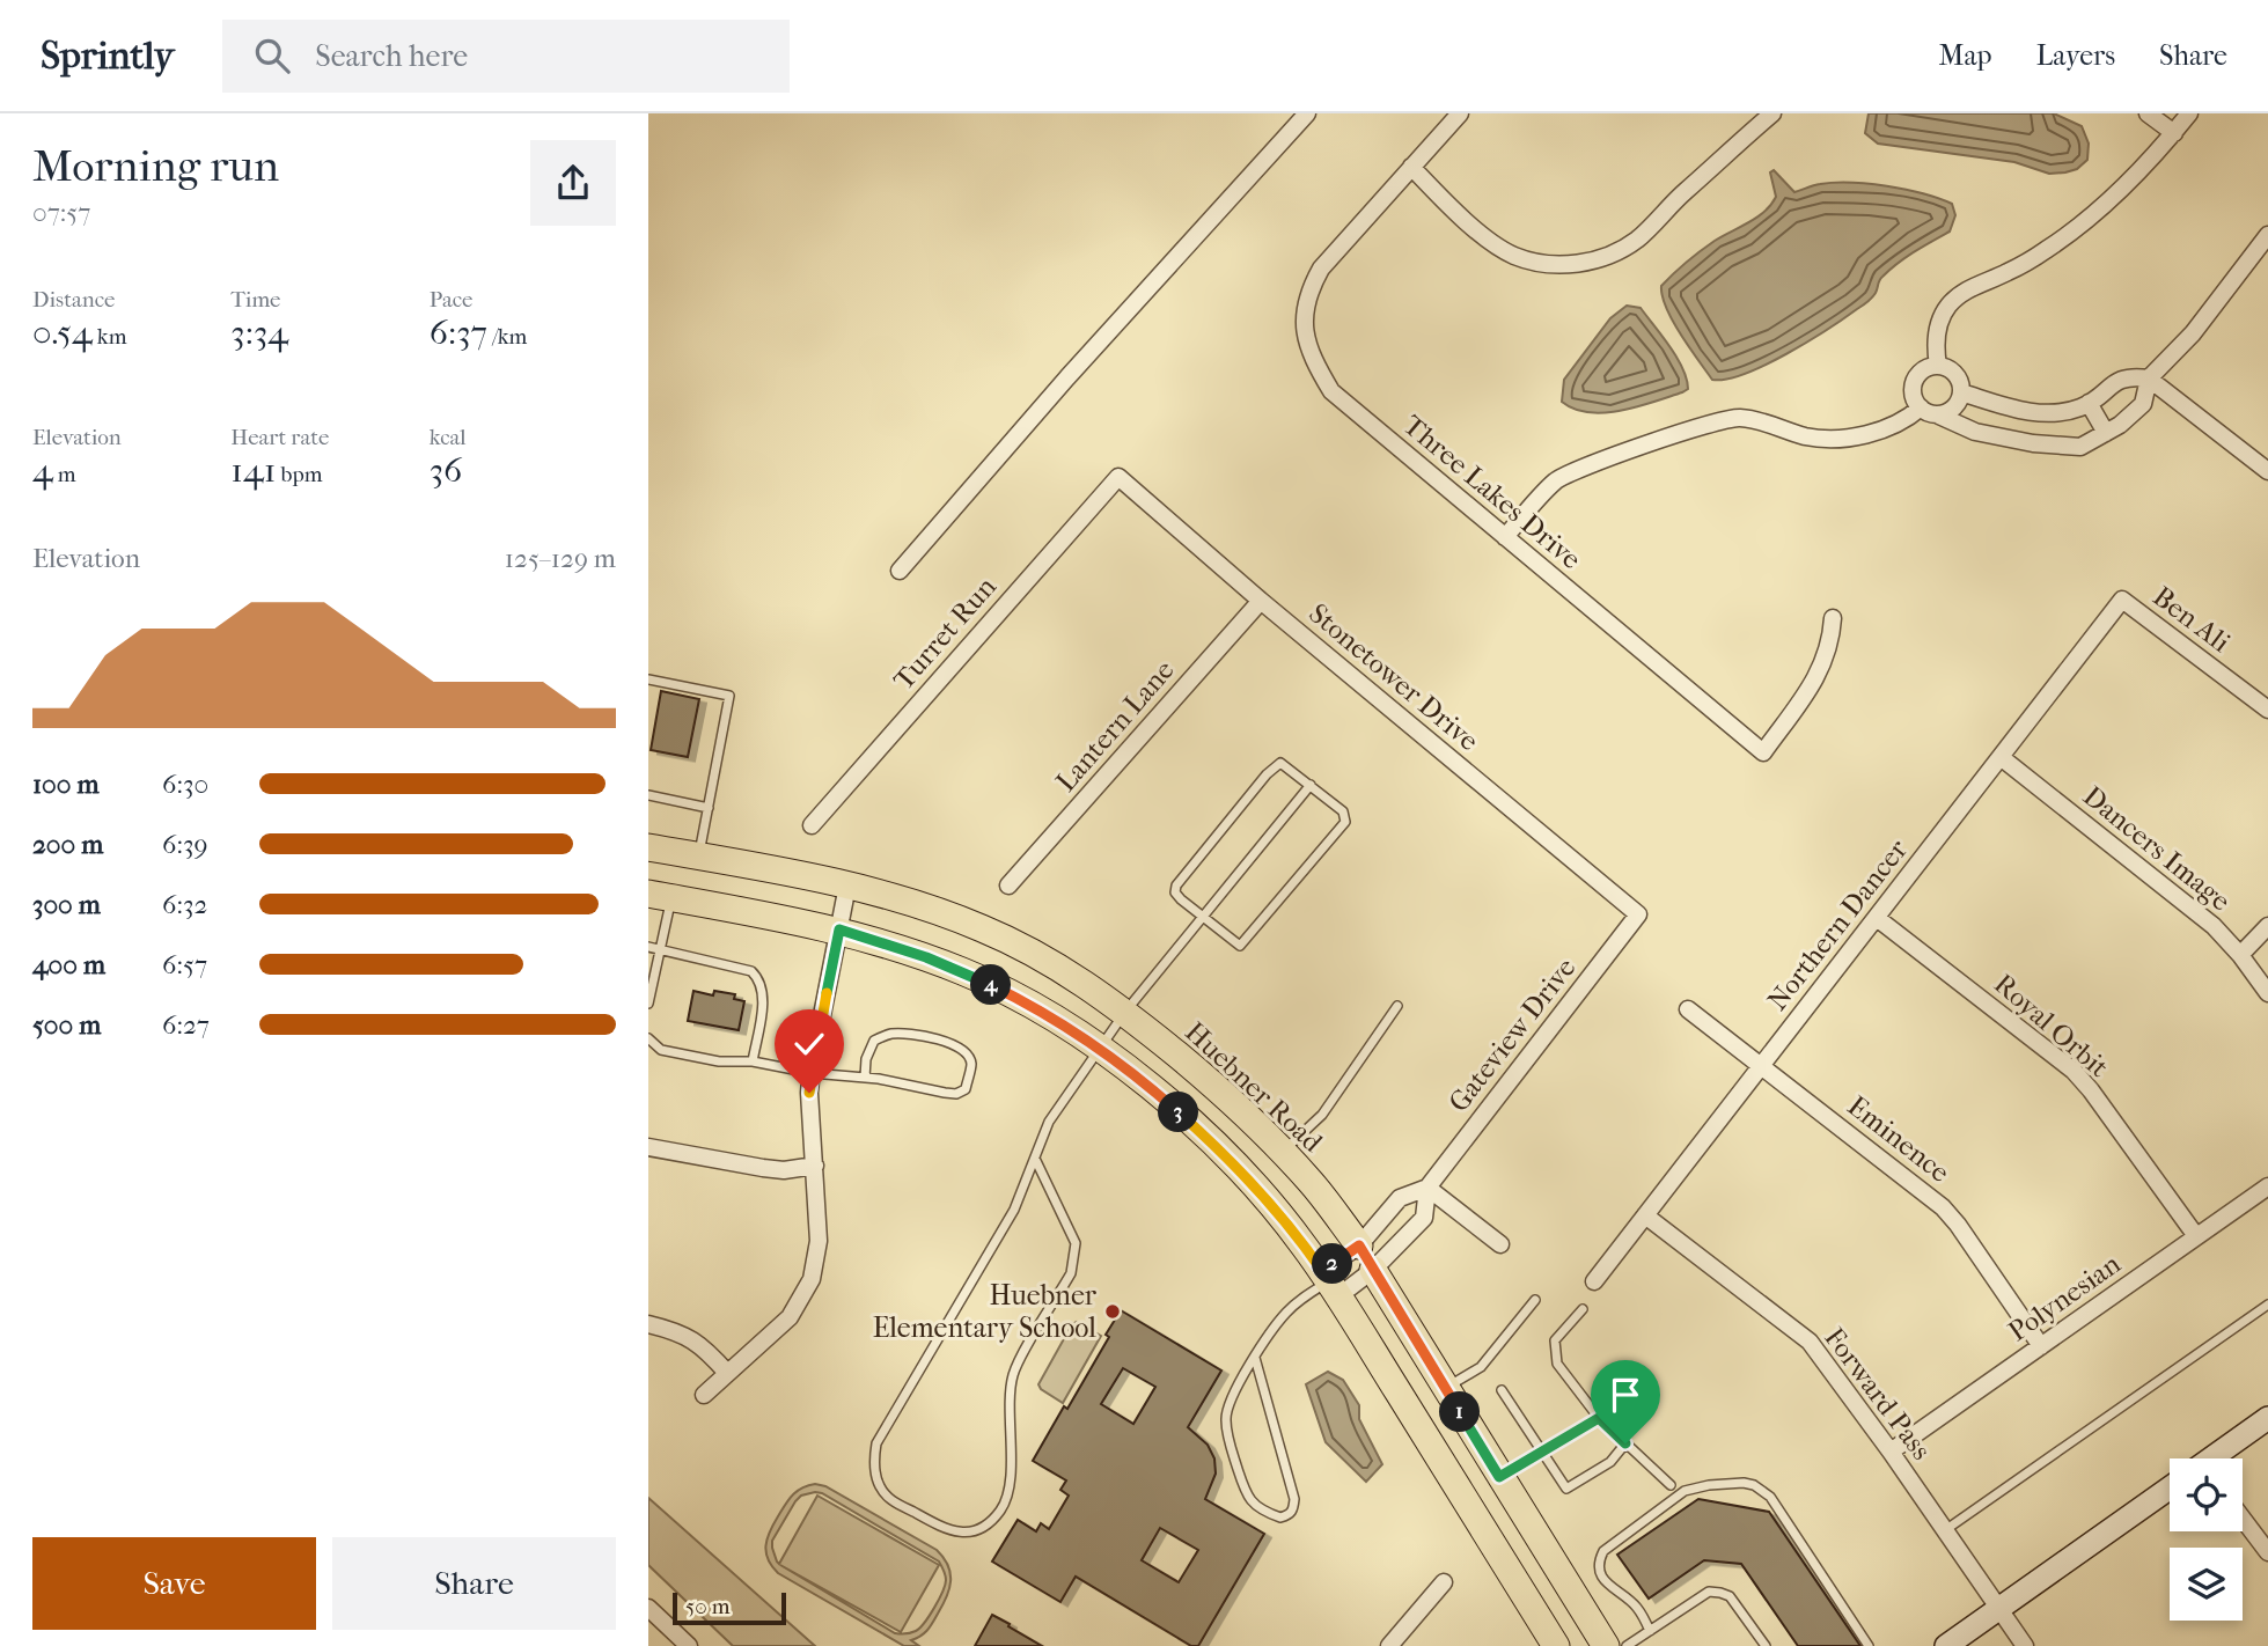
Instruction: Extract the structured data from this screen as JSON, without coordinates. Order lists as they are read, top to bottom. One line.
{"streets":{"main road":["Huebner Road"],"street":["Three Lakes Drive","Ben Ali","Turret Run","Stonetower Drive","Lantern Lane","Dancers Image","Northern Dancer","Royal Orbit","Gateview Drive","Eminence","Polynesian","Forward Pass"]},"crossings":[["Ben Ali","Northern Dancer"],["Turret Run","Stonetower Drive"],["Stonetower Drive","Lantern Lane"],["Stonetower Drive","Gateview Drive"],["Dancers Image","Northern Dancer"],["Northern Dancer","Royal Orbit"],["Northern Dancer","Eminence"],["Northern Dancer","Forward Pass"],["Royal Orbit","Polynesian"],["Gateview Drive","Huebner Road"],["Eminence","Polynesian"],["Polynesian","Forward Pass"]],"places":["Huebner Elementary School"],"scale_bar":"50 m","page":{"header":"Sprintly","search":"Search here","nav":["Map","Layers","Share"],"heading":["Morning run","07:57"],"stats":[["Distance","0.54 km"],["Time","3:34"],["Pace","6:37 /km"],["Elevation","4 m"],["Heart rate","141 bpm"],["kcal","36"]],"chart":["Elevation","125–129 m"],"list":[{"name":"100 m","note":"6:30"},{"name":"200 m","note":"6:39"},{"name":"300 m","note":"6:32"},{"name":"400 m","note":"6:57"},{"name":"500 m","note":"6:27"}],"pins":["4","3","2","1"],"buttons":["Save","Share"],"scale":"50 m"}}
